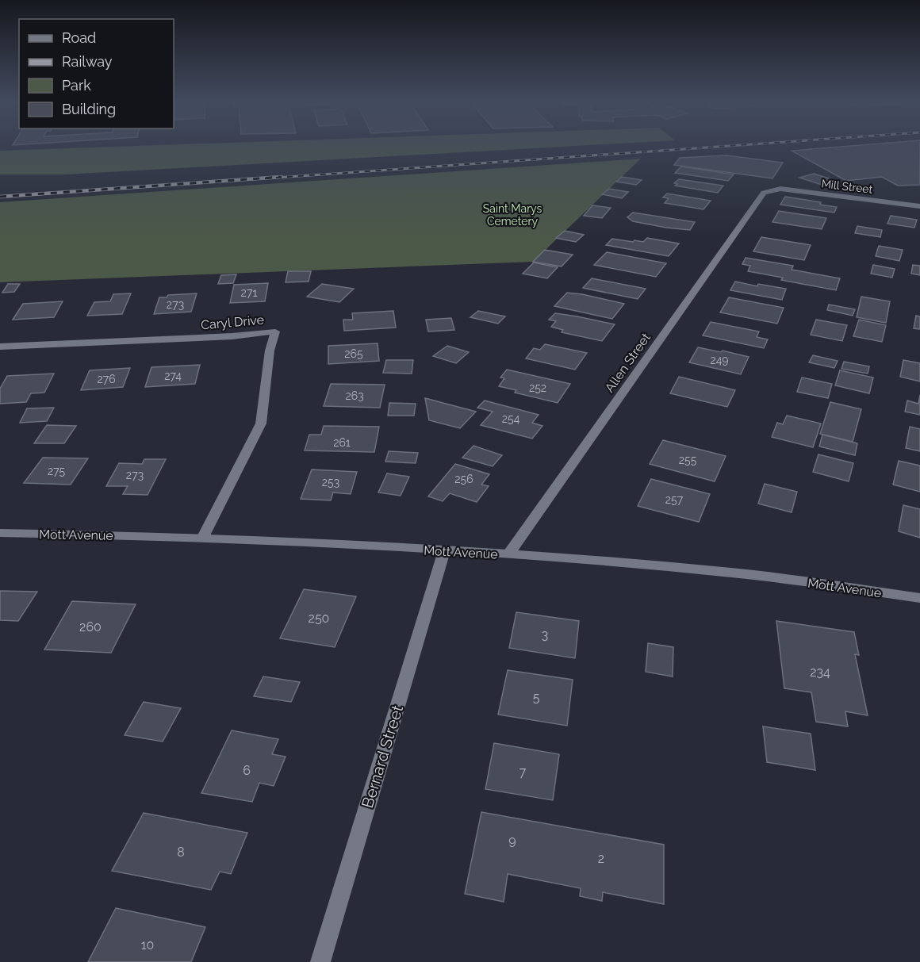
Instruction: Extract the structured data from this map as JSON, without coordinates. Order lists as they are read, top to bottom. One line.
{"streets":{"street":["Mill Street","Caryl Drive","Allen Street","Mott Avenue","Bernard Street"]},"crossings":[["Mill Street","Allen Street"],["Caryl Drive","Mott Avenue"],["Allen Street","Mott Avenue"],["Mott Avenue","Bernard Street"]],"parks":["Saint Marys Cemetery"],"house_numbers":["271","273","265","249","274","276","252","263","254","261","255","275","273","256","253","257","250","260","3","234","5","6","7","9","8","2","10"],"legend":["Road","Railway","Park","Building"]}
